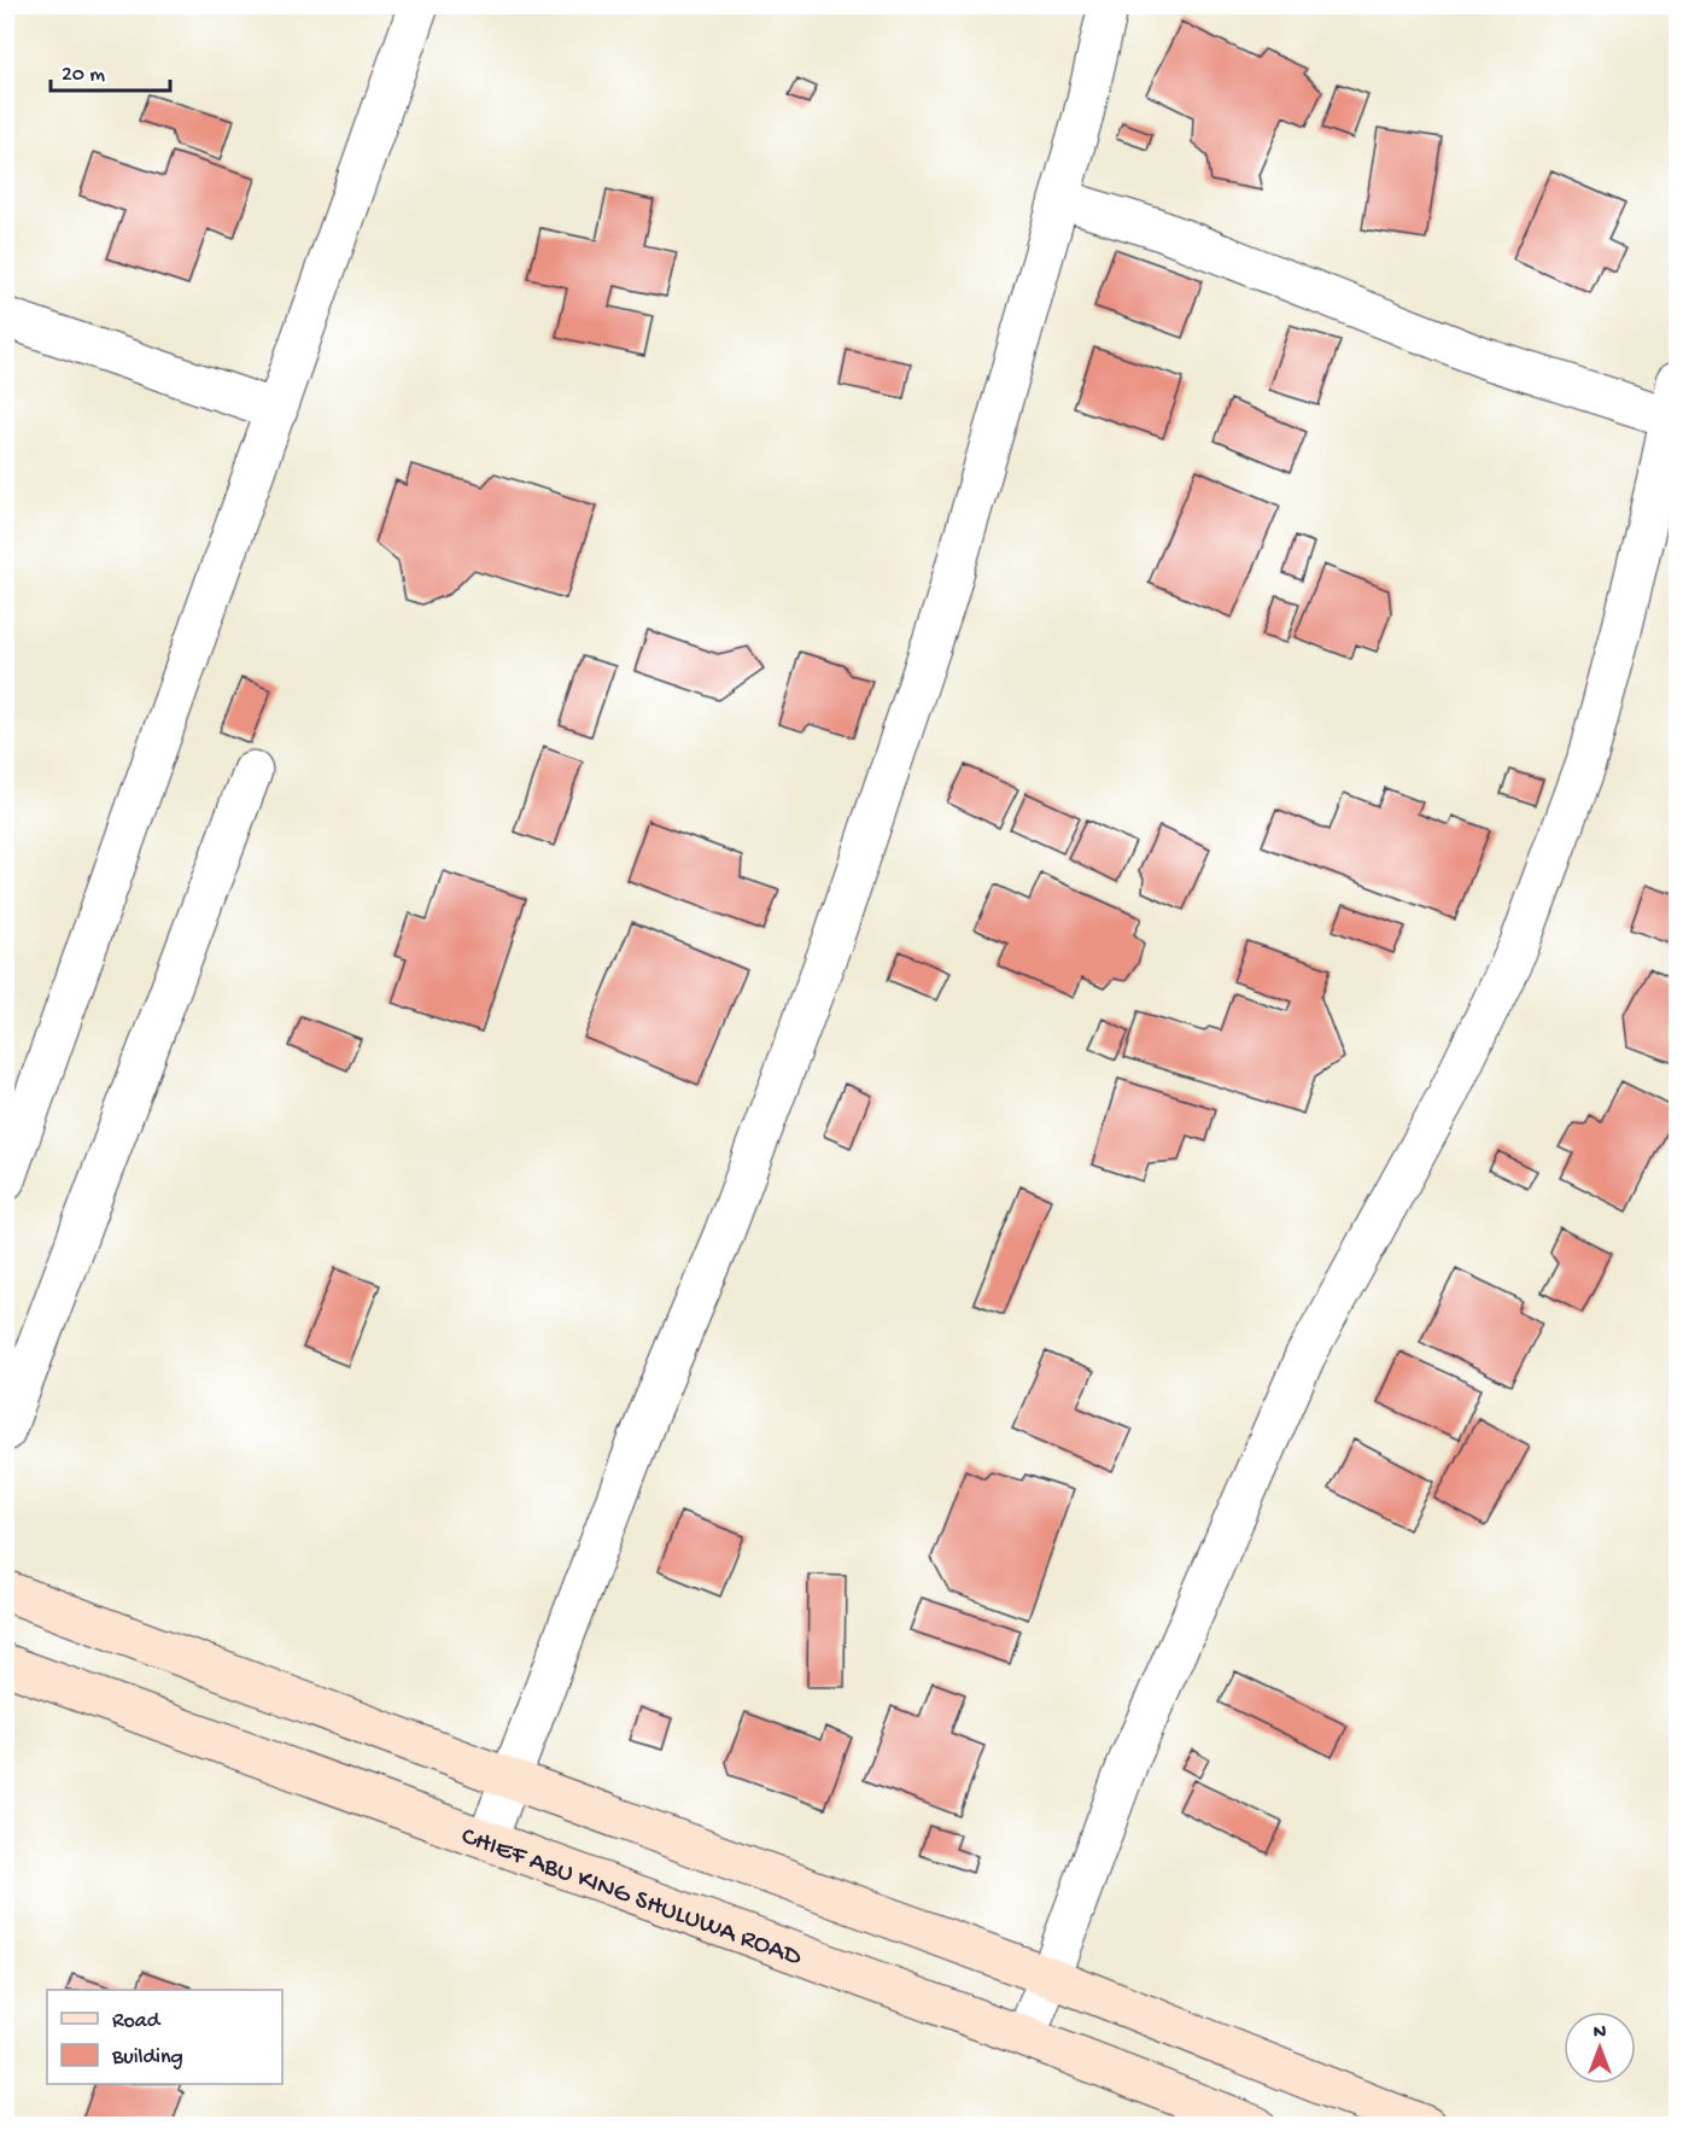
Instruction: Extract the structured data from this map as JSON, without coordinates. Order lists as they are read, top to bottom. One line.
{"streets":{"street":["CHIEF ABU KING SHULUWA ROAD"]},"legend":["Road","Building"],"scale_bar":"20 m","north":"top"}
